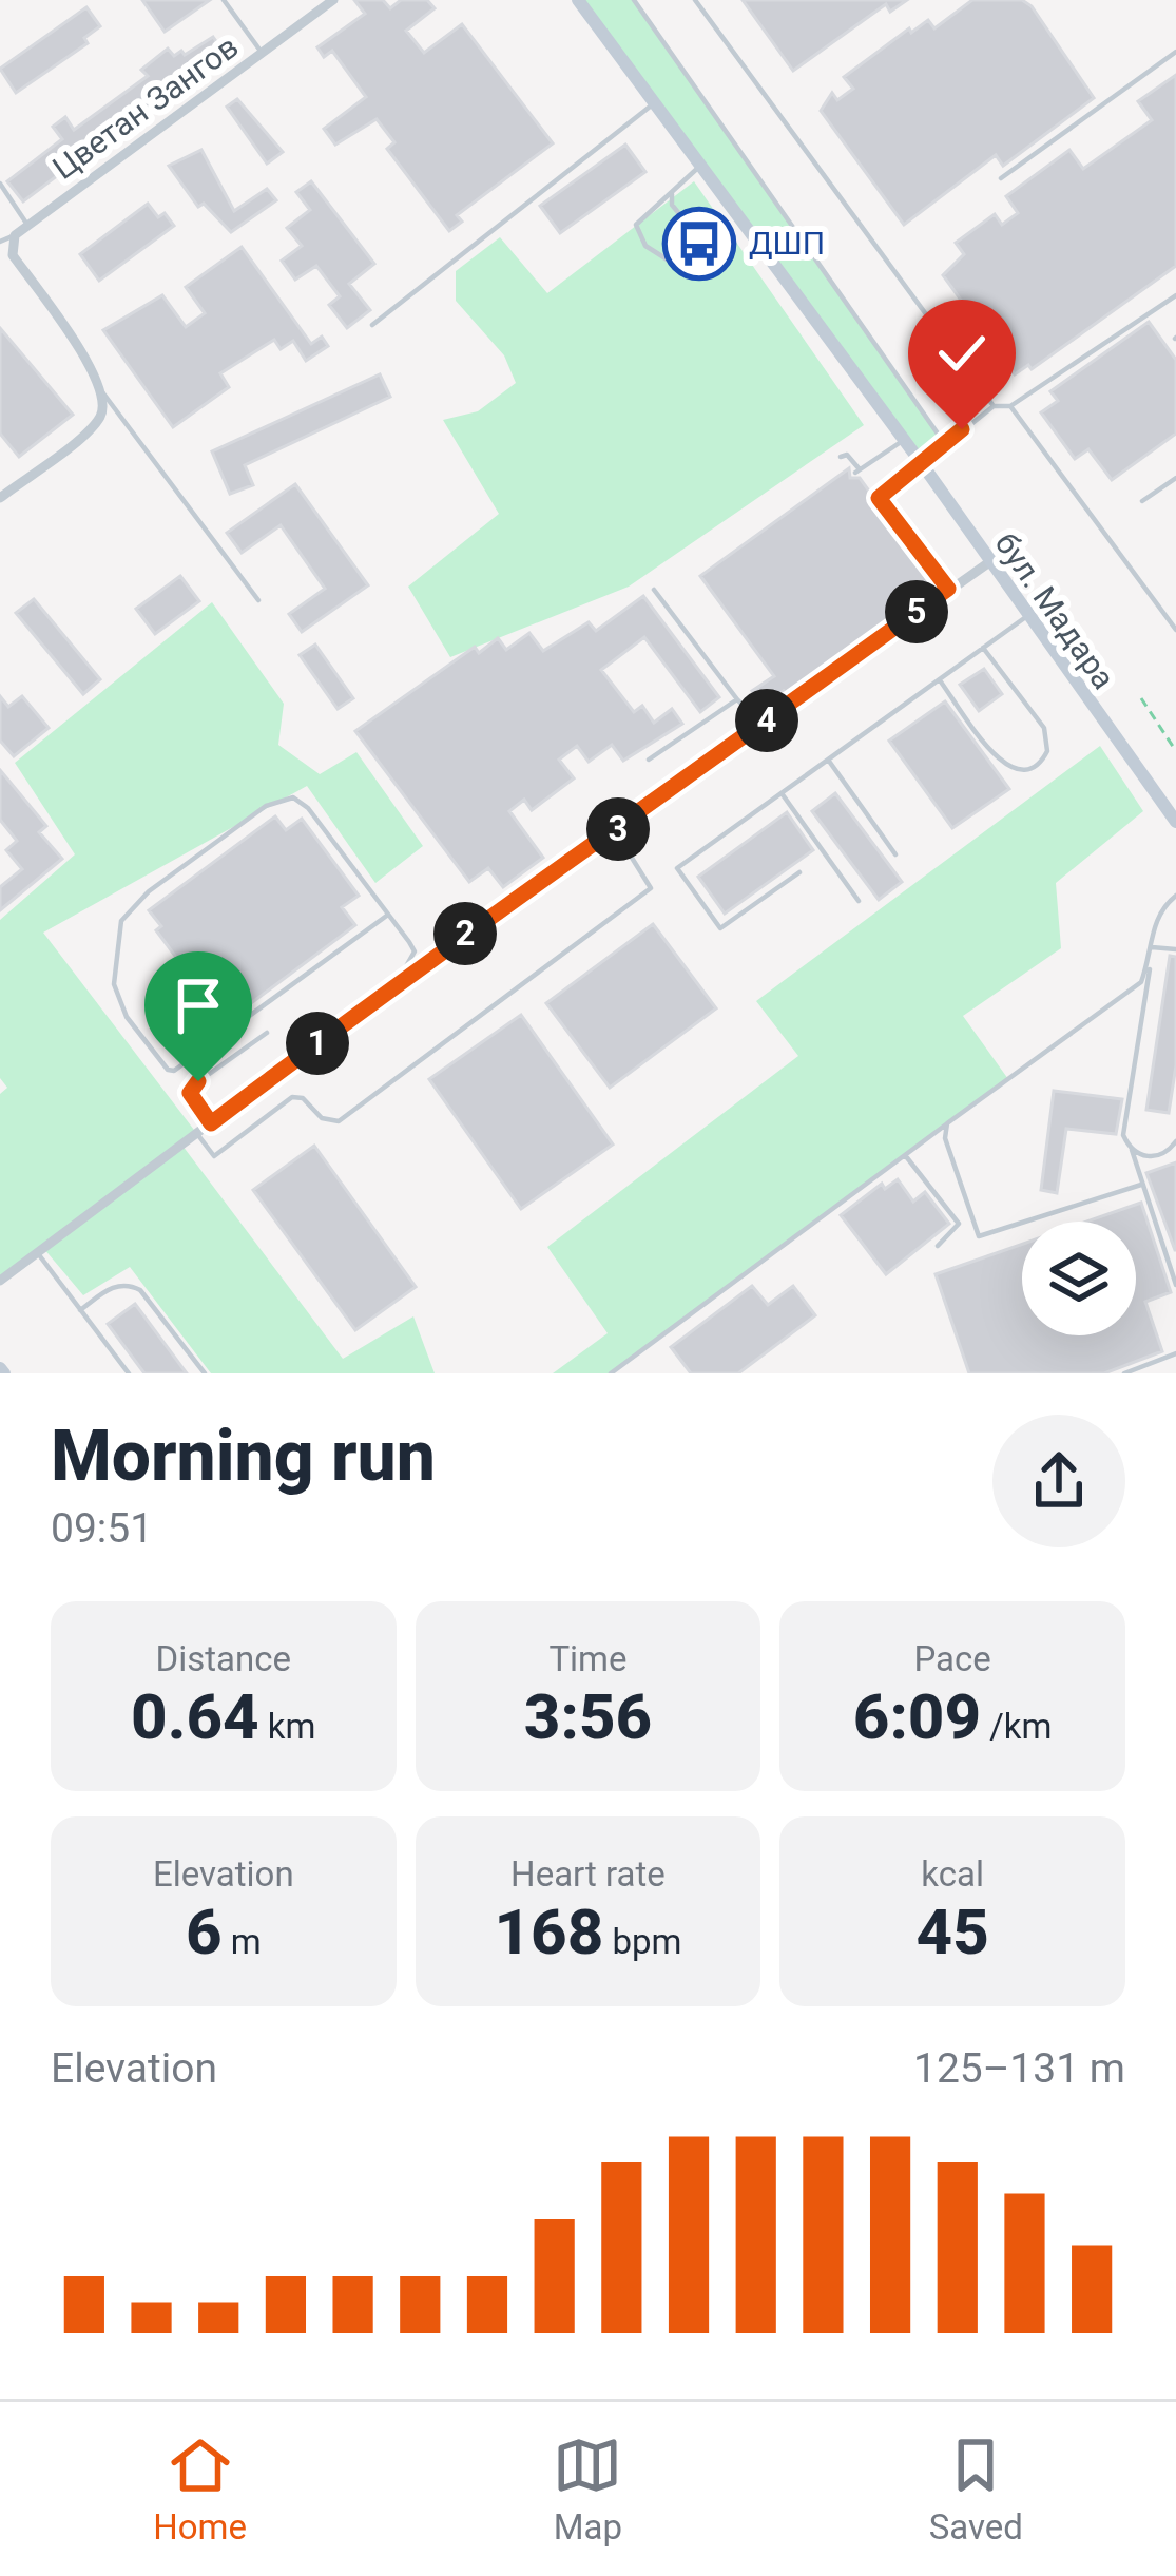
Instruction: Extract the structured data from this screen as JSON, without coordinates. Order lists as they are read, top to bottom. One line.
{"streets":{"main road":["бул. Мадара"],"street":["Цветан Зангов"]},"places":{"bus stop":["ДШП"]},"page":{"pins":["5","4","3","2","1"],"heading":["Morning run","09:51"],"stats":[["Distance","0.64 km"],["Time","3:56"],["Pace","6:09 /km"],["Elevation","6 m"],["Heart rate","168 bpm"],["kcal","45"]],"chart":["Elevation","125–131 m"],"tabs":["Home","Map","Saved"]}}
